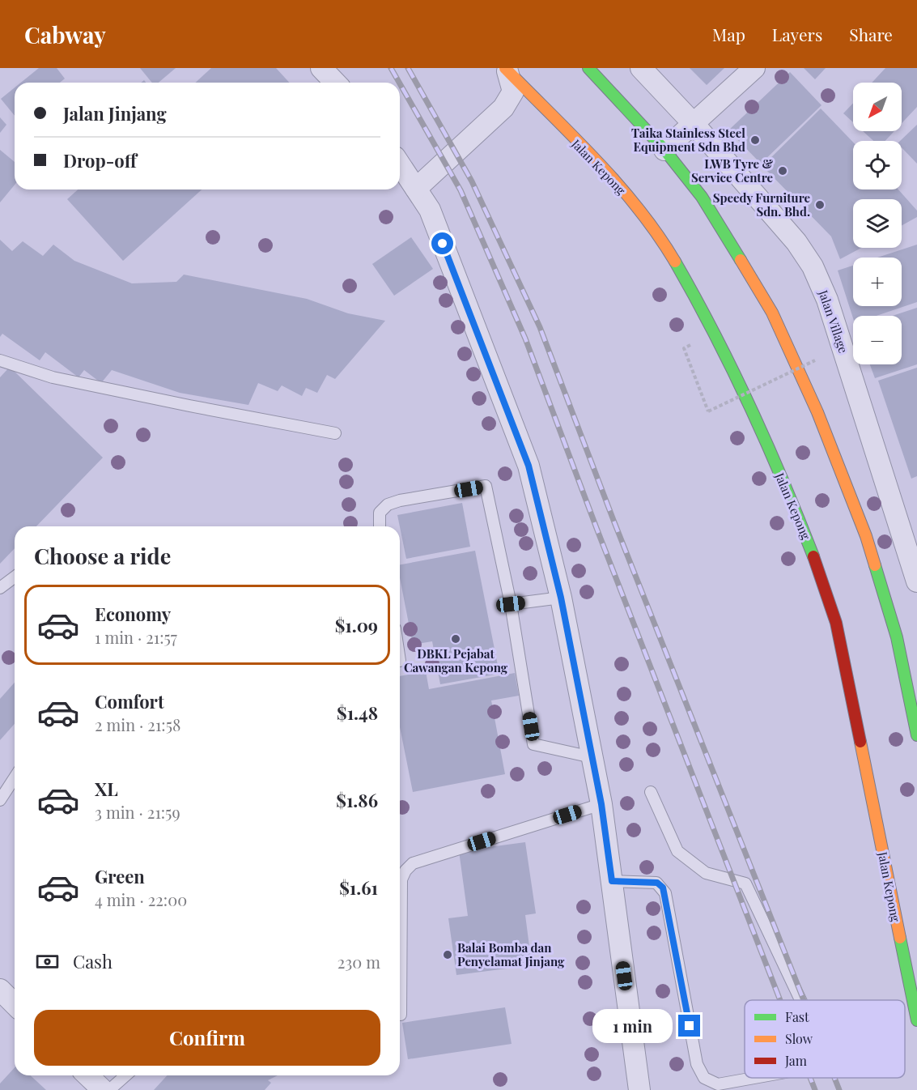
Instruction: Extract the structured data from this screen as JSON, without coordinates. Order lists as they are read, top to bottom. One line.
{"streets":{"main road":["Jalan Kepong"],"street":["Jalan Village"]},"places":["Taika Stainless Steel Equipment Sdn Bhd","LWB Tyre & Service Centre","Speedy Furniture Sdn. Bhd.","DBKL Pejabat Cawangan Kepong","Balai Bomba dan Penyelamat Jinjang"],"legend":["Fast","Slow","Jam"],"north":"bottom left","page":{"header":"Cabway","nav":["Map","Layers","Share"],"map_buttons":["+","−"],"banner":["Jalan Jinjang","Drop-off"],"heading":"Choose a ride","list":[{"name":"Economy","note":"1 min · 21:57","value":"$1.09"},{"name":"Comfort","note":"2 min · 21:58","value":"$1.48"},{"name":"XL","note":"3 min · 21:59","value":"$1.86"},{"name":"Green","note":"4 min · 22:00","value":"$1.61"}],"pay":["Cash","230 m"],"buttons":"Confirm","bubble":"1 min"}}
